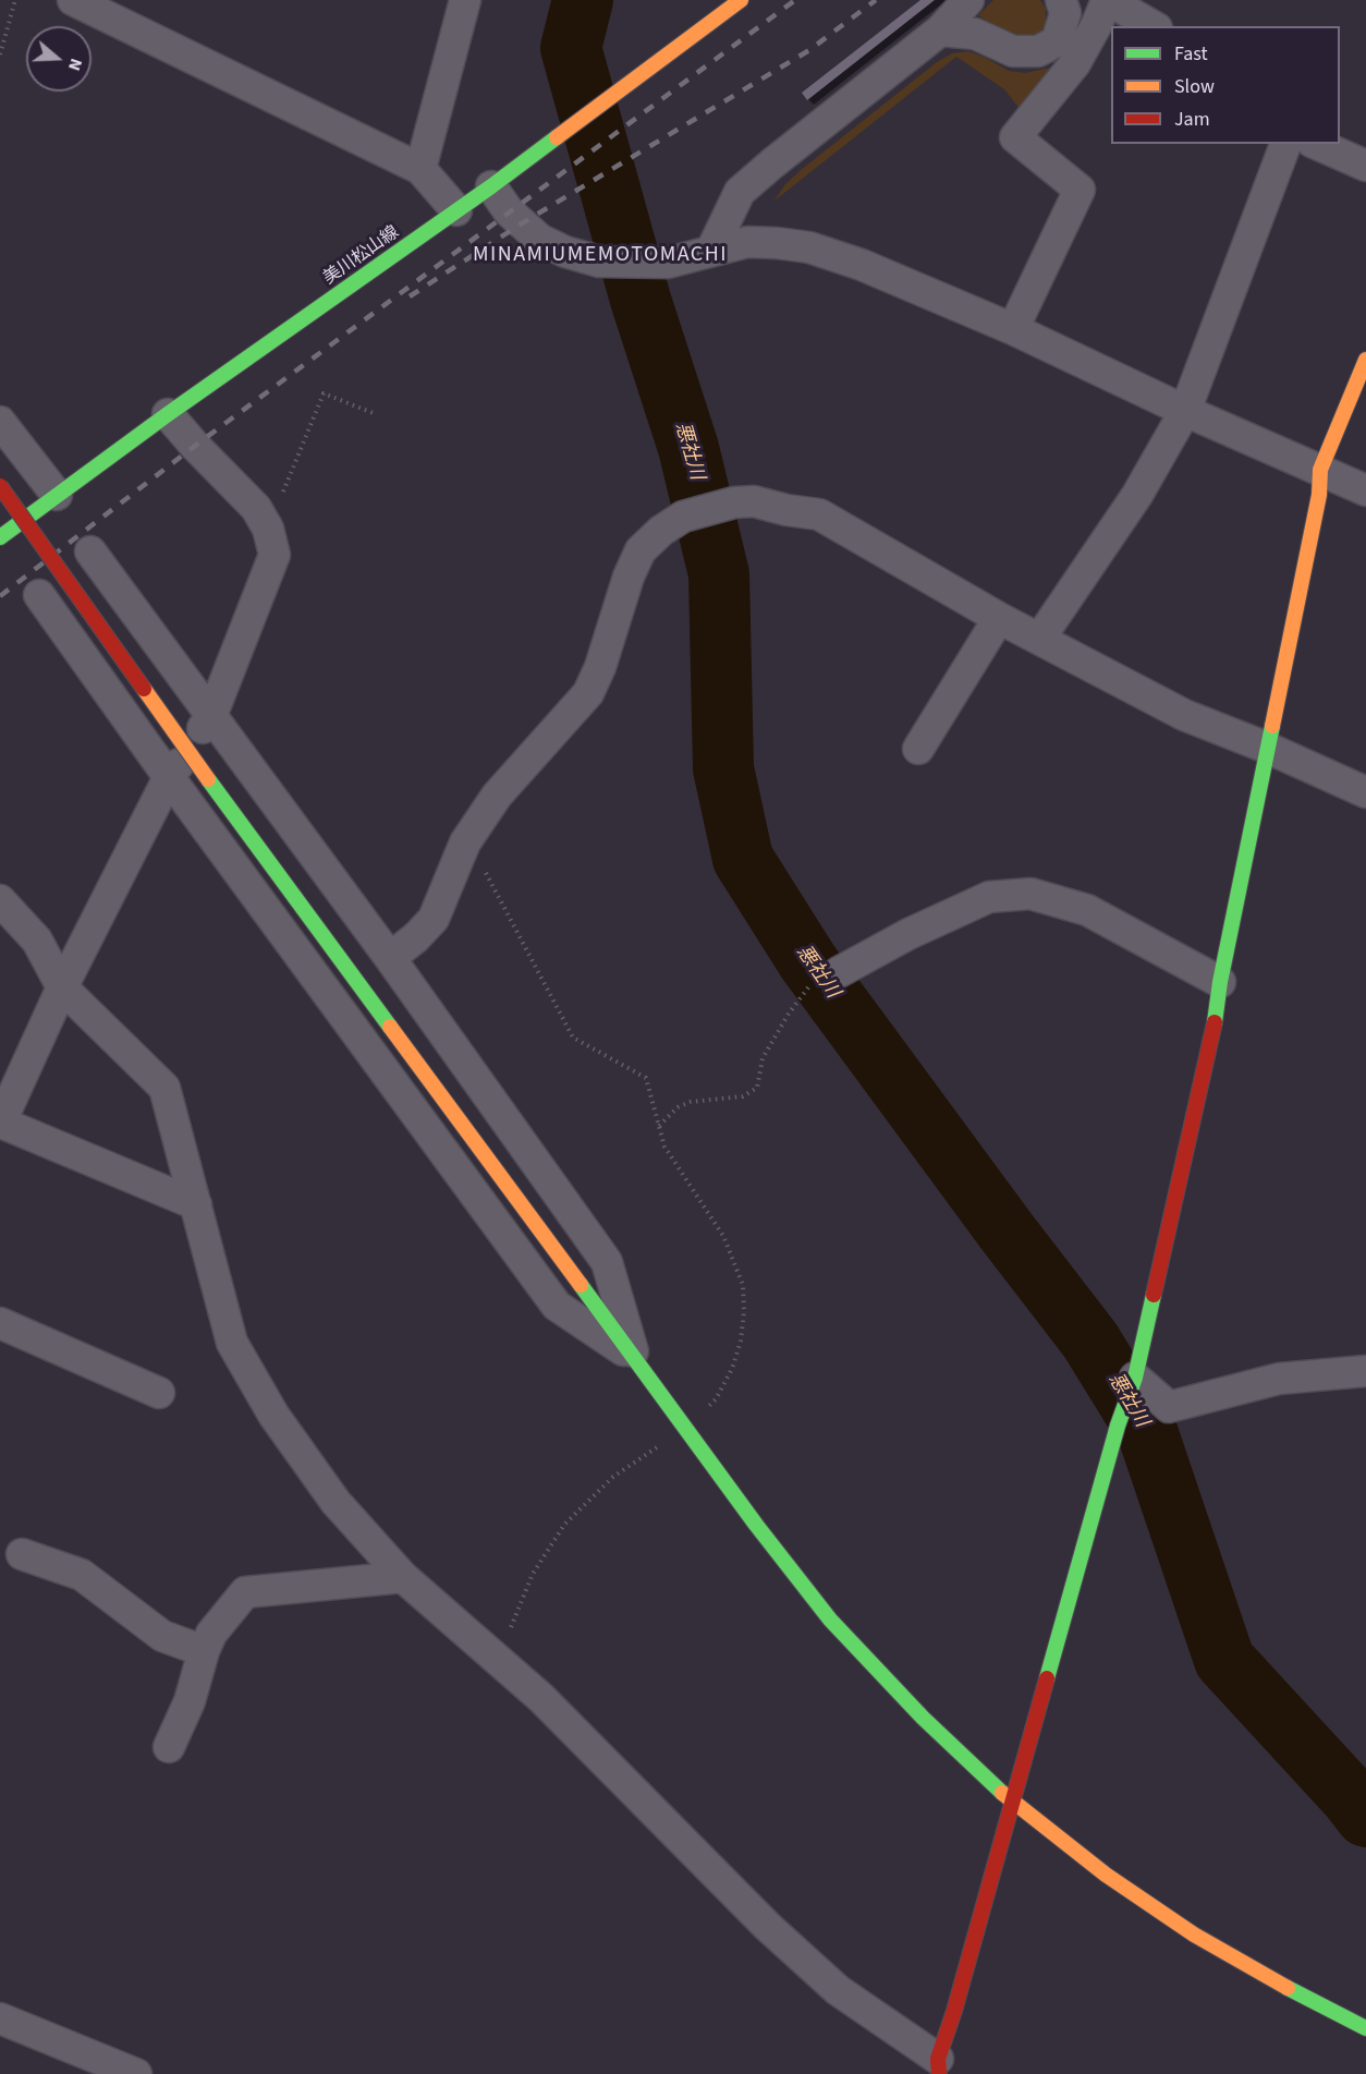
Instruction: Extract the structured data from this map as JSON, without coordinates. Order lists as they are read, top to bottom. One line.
{"streets":{"street":["美川松山線"]},"districts":["MINAMIUMEMOTOMACHI"],"water":["悪社川"],"legend":["Fast","Slow","Jam"],"north":"right"}
